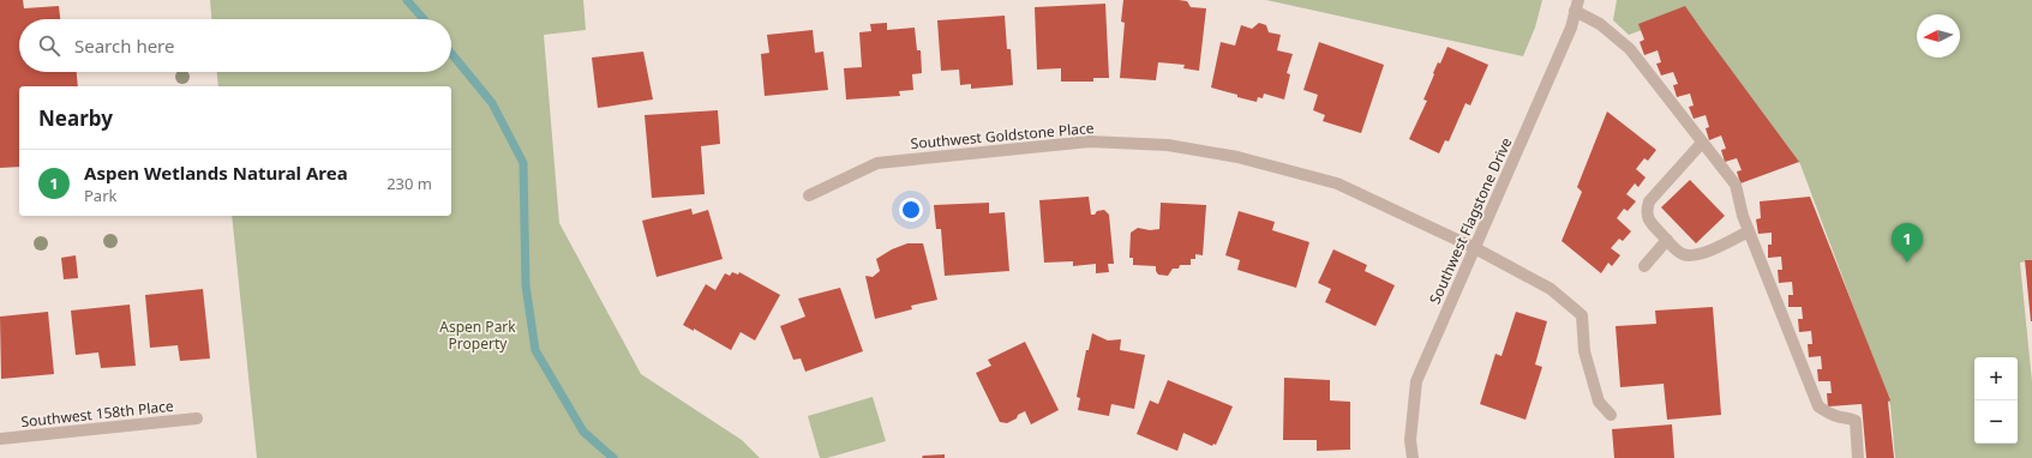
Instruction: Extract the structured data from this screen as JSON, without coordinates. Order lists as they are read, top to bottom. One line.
{"streets":{"street":["Southwest Goldstone Place","Southwest Flagstone Drive","Southwest 158th Place"]},"crossings":[["Southwest Goldstone Place","Southwest Flagstone Drive"]],"parks":["Aspen Park Property"],"north":"left","page":{"search":"Search here","heading":"Nearby","list":[{"mark":"1","name":"Aspen Wetlands Natural Area","note":"Park","value":"230 m"}],"pins":"1","map_buttons":["+","−"]}}
